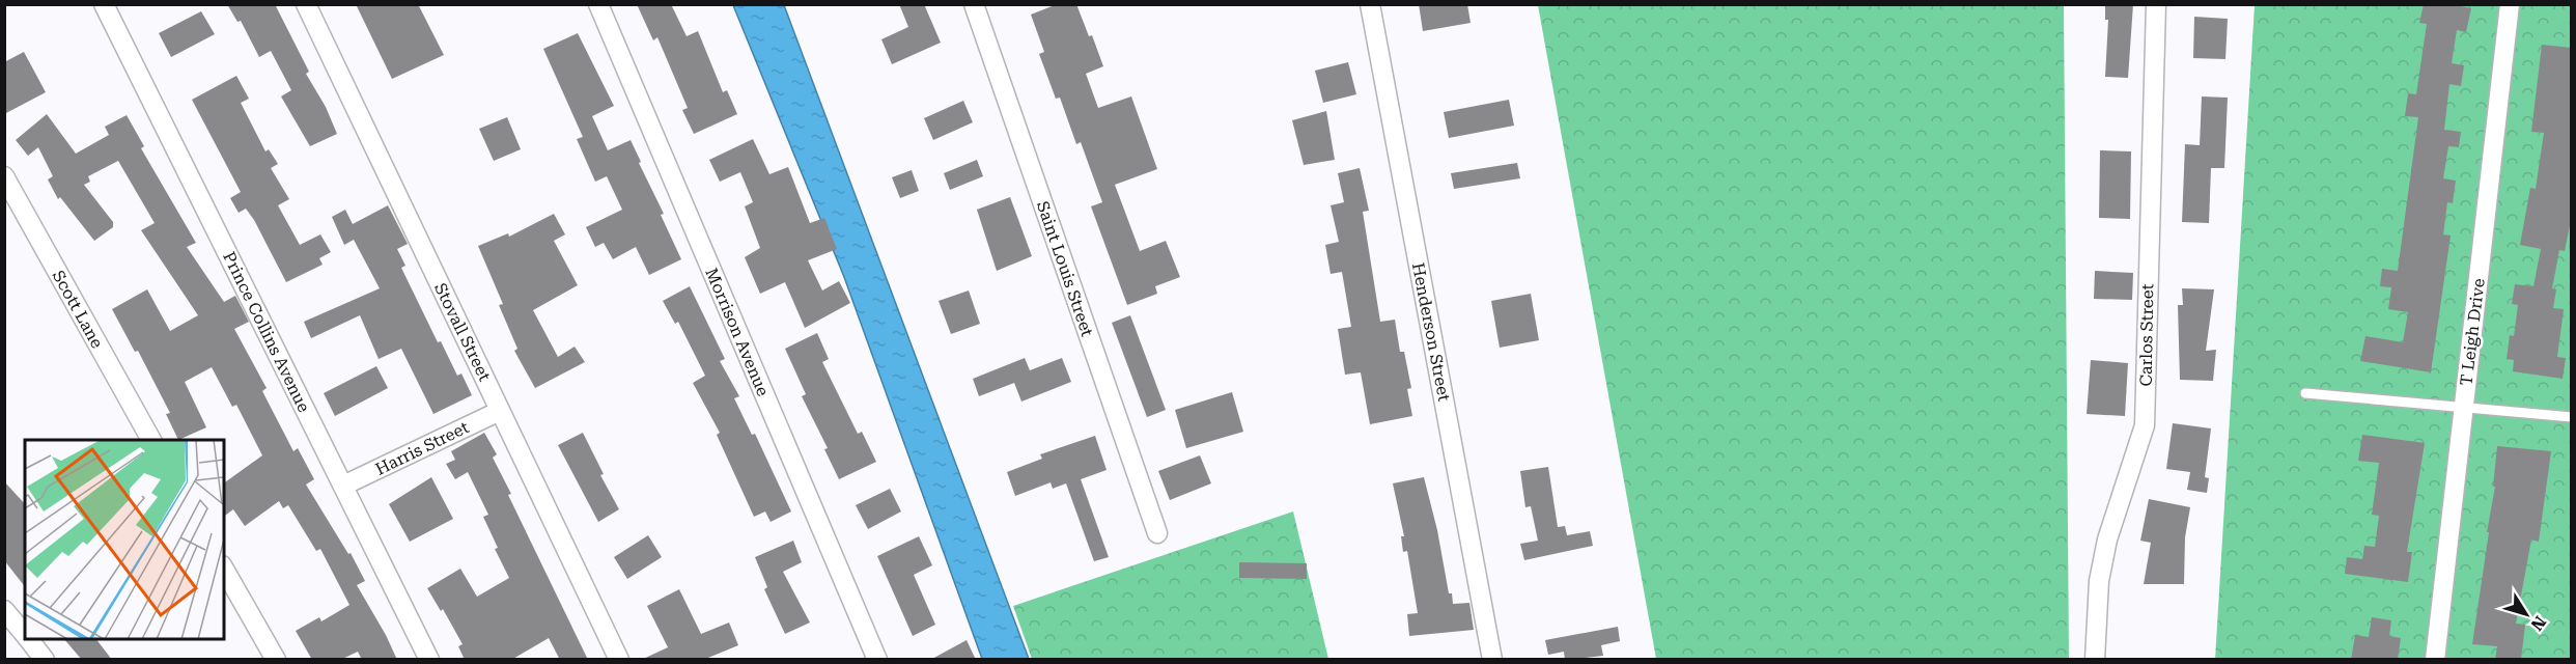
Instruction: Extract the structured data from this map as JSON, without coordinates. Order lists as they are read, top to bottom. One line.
{"streets":{"street":["Saint Louis Street","Scott Lane","Prince Collins Avenue","Stovall Street","Morrison Avenue","Henderson Street","T Leigh Drive","Carlos Street","Harris Street"]},"crossings":[["Prince Collins Avenue","Harris Street"],["Stovall Street","Harris Street"]],"north":"bottom right"}
